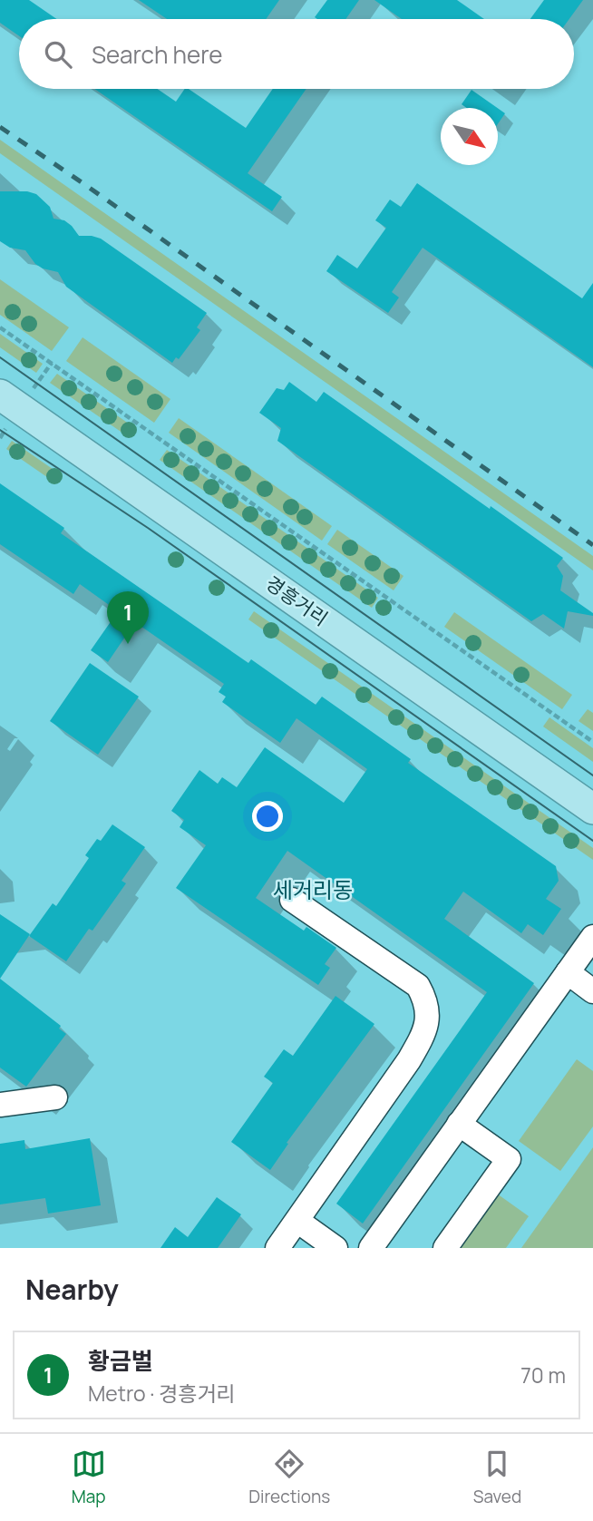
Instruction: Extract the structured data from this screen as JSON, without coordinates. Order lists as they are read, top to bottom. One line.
{"streets":{"main road":["경흥거리"]},"districts":["세거리동"],"north":"bottom right","page":{"search":"Search here","pins":"1","heading":"Nearby","list":[{"mark":"1","name":"황금벌","note":"Metro · 경흥거리","value":"70 m"}],"nav":["Map","Directions","Saved"]}}
